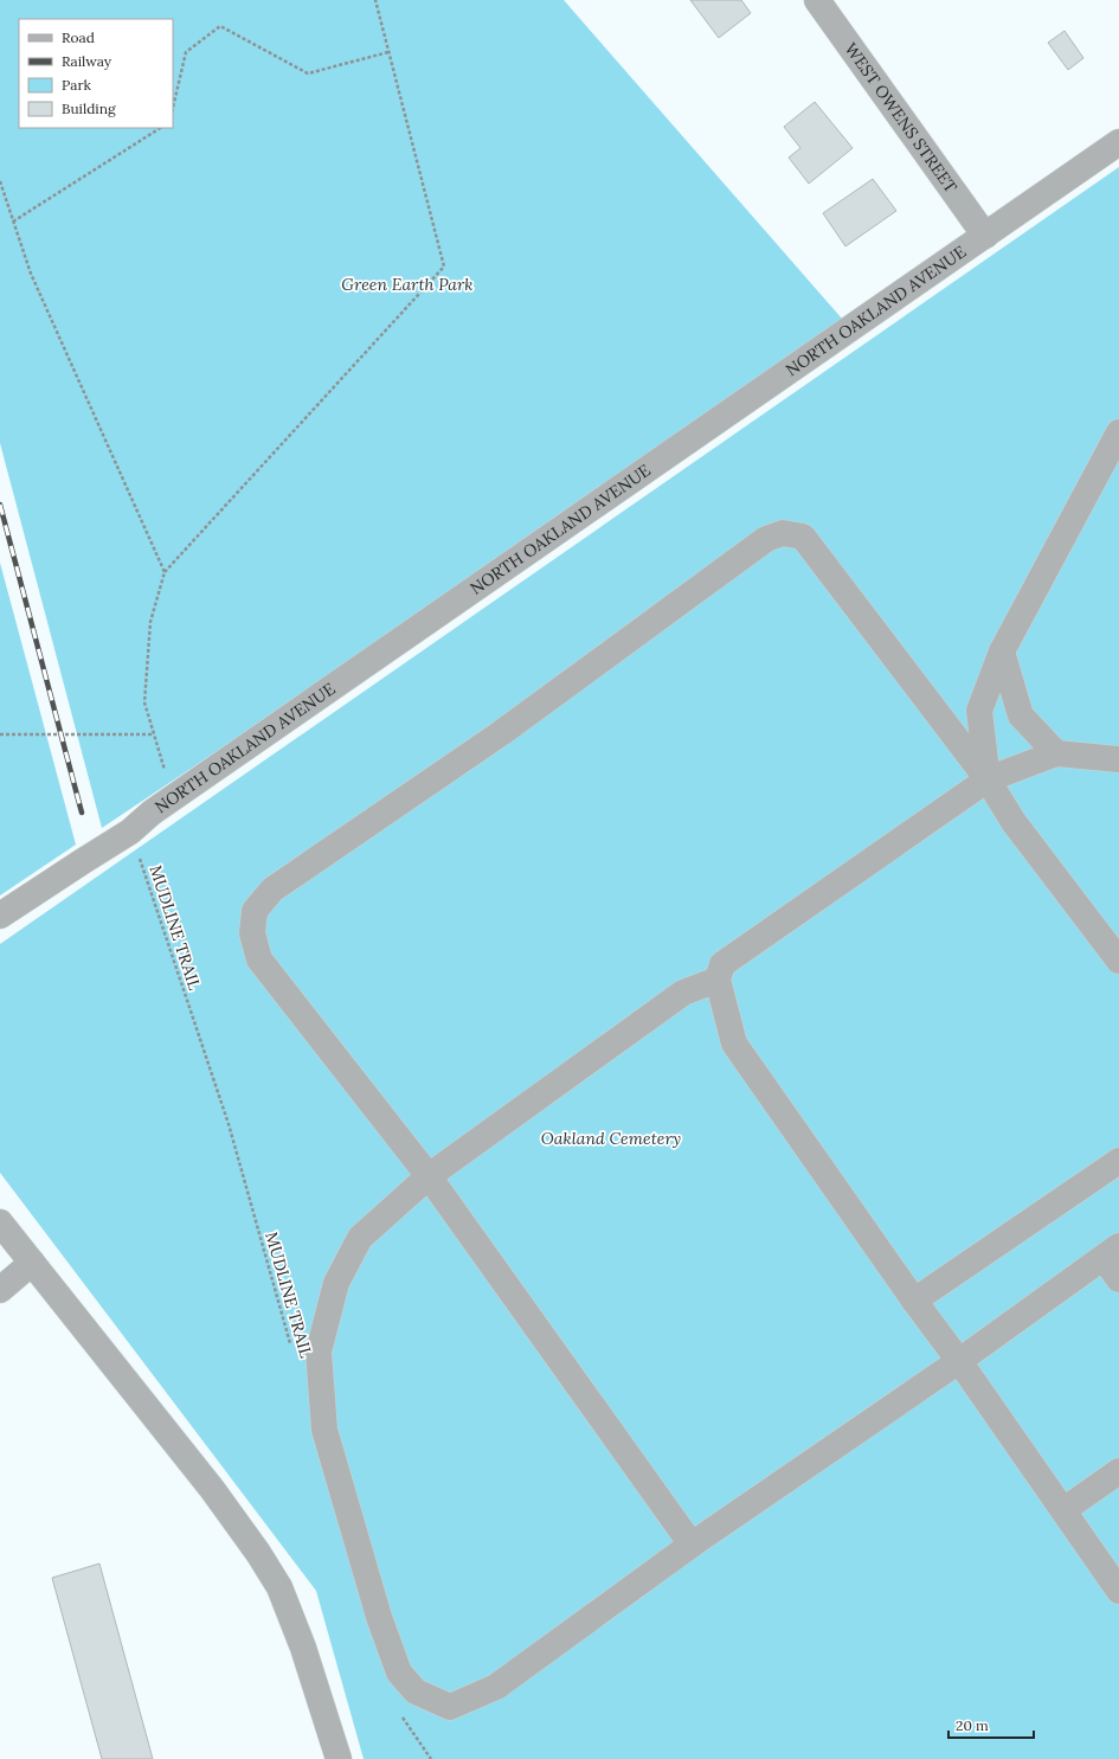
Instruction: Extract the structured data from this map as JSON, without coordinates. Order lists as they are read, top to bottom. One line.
{"streets":{"street":["WEST OWENS STREET","NORTH OAKLAND AVENUE"],"path":["MUDLINE TRAIL"]},"crossings":[["WEST OWENS STREET","NORTH OAKLAND AVENUE"],["NORTH OAKLAND AVENUE","MUDLINE TRAIL"]],"parks":["Green Earth Park","Oakland Cemetery"],"legend":["Road","Railway","Park","Building"],"scale_bar":"20 m"}
